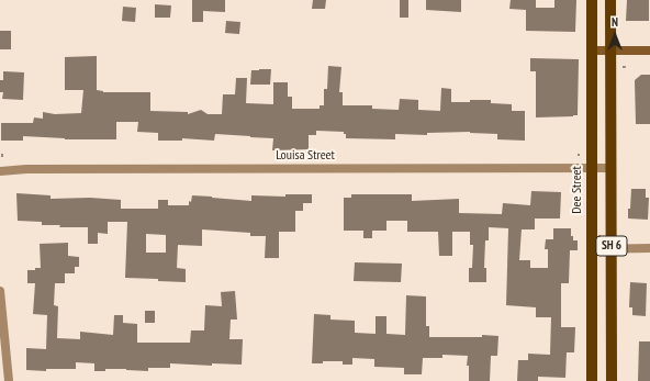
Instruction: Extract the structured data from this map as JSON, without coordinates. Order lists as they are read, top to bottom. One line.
{"streets":{"main road":["Dee Street","SH 6"],"street":["Louisa Street"]},"crossings":[["Louisa Street","Dee Street"],["Louisa Street","SH 6"]],"north":"top"}
